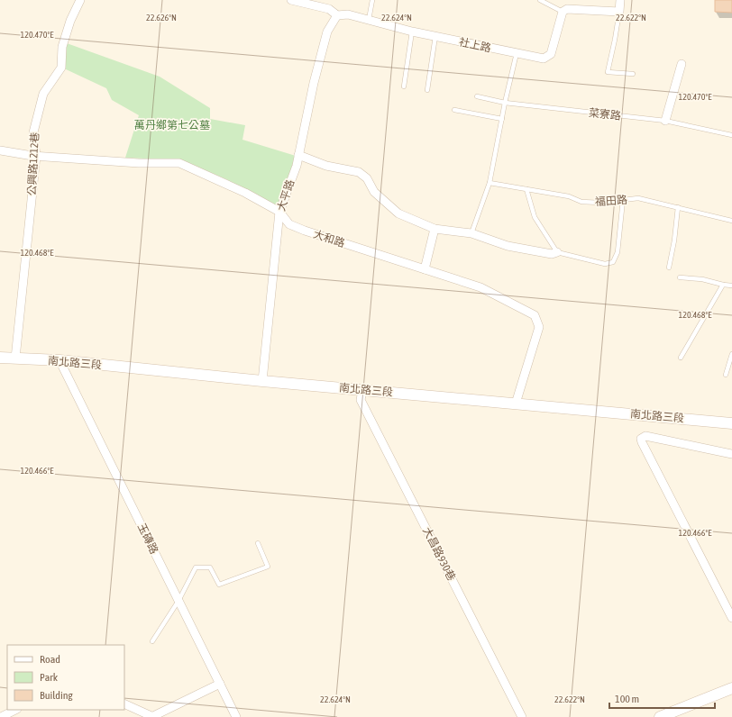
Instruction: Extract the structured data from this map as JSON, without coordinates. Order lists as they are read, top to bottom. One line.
{"streets":{"street":["社上路","公興路1212巷","大平路","大和路","南北路三段","玉磚路","大昌路930巷"],"lane":["菜寮路","福田路"]},"crossings":[["社上路","大平路"],["公興路1212巷","大和路"],["公興路1212巷","南北路三段"],["大平路","大和路"],["大平路","南北路三段"],["大和路","南北路三段"],["南北路三段","玉磚路"],["南北路三段","大昌路930巷"]],"parks":["萬丹鄉第七公墓"],"legend":["Road","Park","Building"],"scale_bar":"100 m","coordinates":["22.626°N","22.624°N","22.622°N","120.470°E","120.468°E","120.466°E"]}
